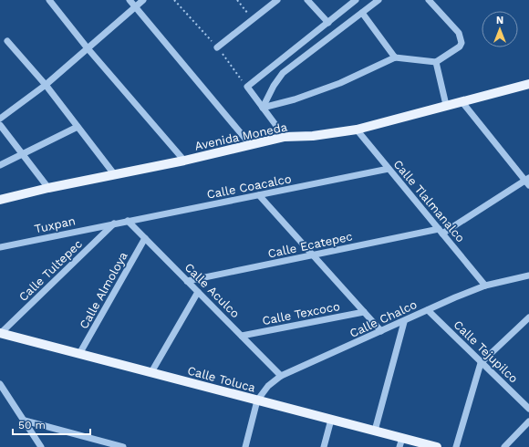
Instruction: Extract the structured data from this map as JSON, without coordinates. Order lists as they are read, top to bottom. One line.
{"streets":{"main road":["Avenida Moneda","Calle Toluca"],"street":["Calle Coacalco","Calle Tlalmanalco","Tuxpan","Calle Ecatepec","Calle Tultepec","Calle Almoloya","Calle Aculco","Calle Texcoco","Calle Chalco","Calle Tejupilco"]},"crossings":[["Avenida Moneda","Calle Tlalmanalco"],["Calle Coacalco","Calle Tlalmanalco"],["Calle Coacalco","Tuxpan"],["Calle Coacalco","Calle Tultepec"],["Calle Coacalco","Calle Aculco"],["Calle Tlalmanalco","Calle Ecatepec"],["Calle Tlalmanalco","Calle Chalco"],["Tuxpan","Calle Tultepec"],["Calle Ecatepec","Calle Aculco"],["Calle Tultepec","Calle Toluca"],["Calle Almoloya","Calle Aculco"],["Calle Almoloya","Calle Toluca"],["Calle Aculco","Calle Texcoco"],["Calle Aculco","Calle Chalco"],["Calle Chalco","Calle Tejupilco"],["Calle Chalco","Calle Toluca"]],"scale_bar":"50 m","north":"top"}
